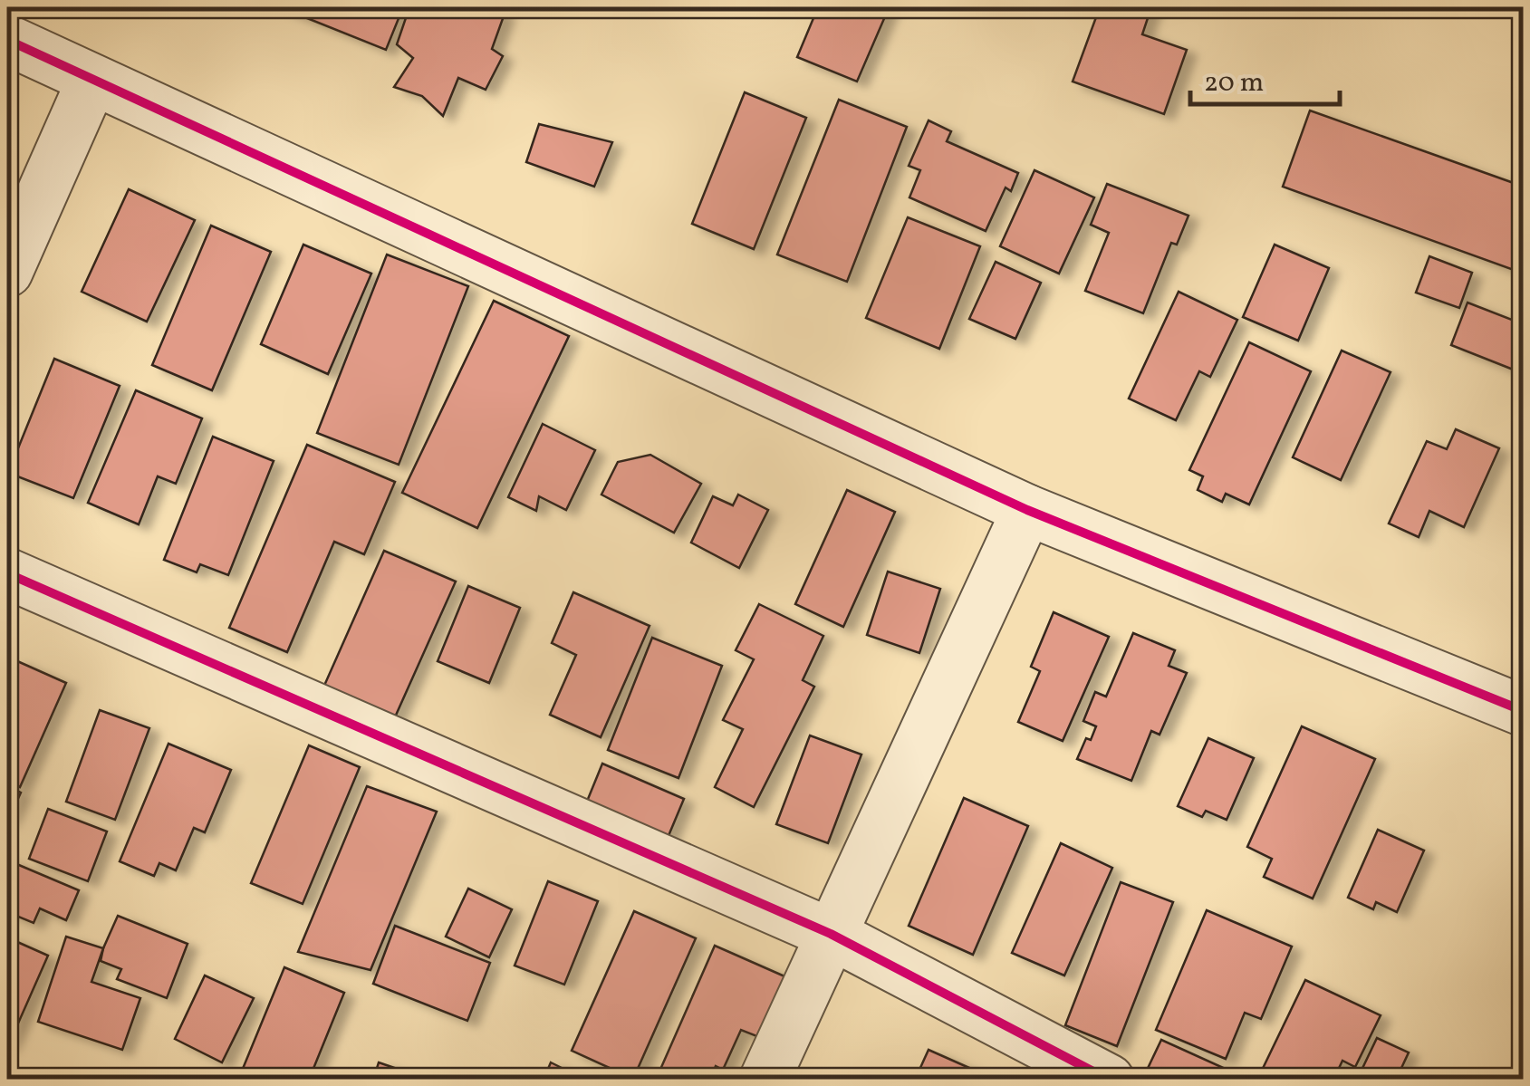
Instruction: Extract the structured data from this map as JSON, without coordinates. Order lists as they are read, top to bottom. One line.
{"scale_bar":"20 m"}
